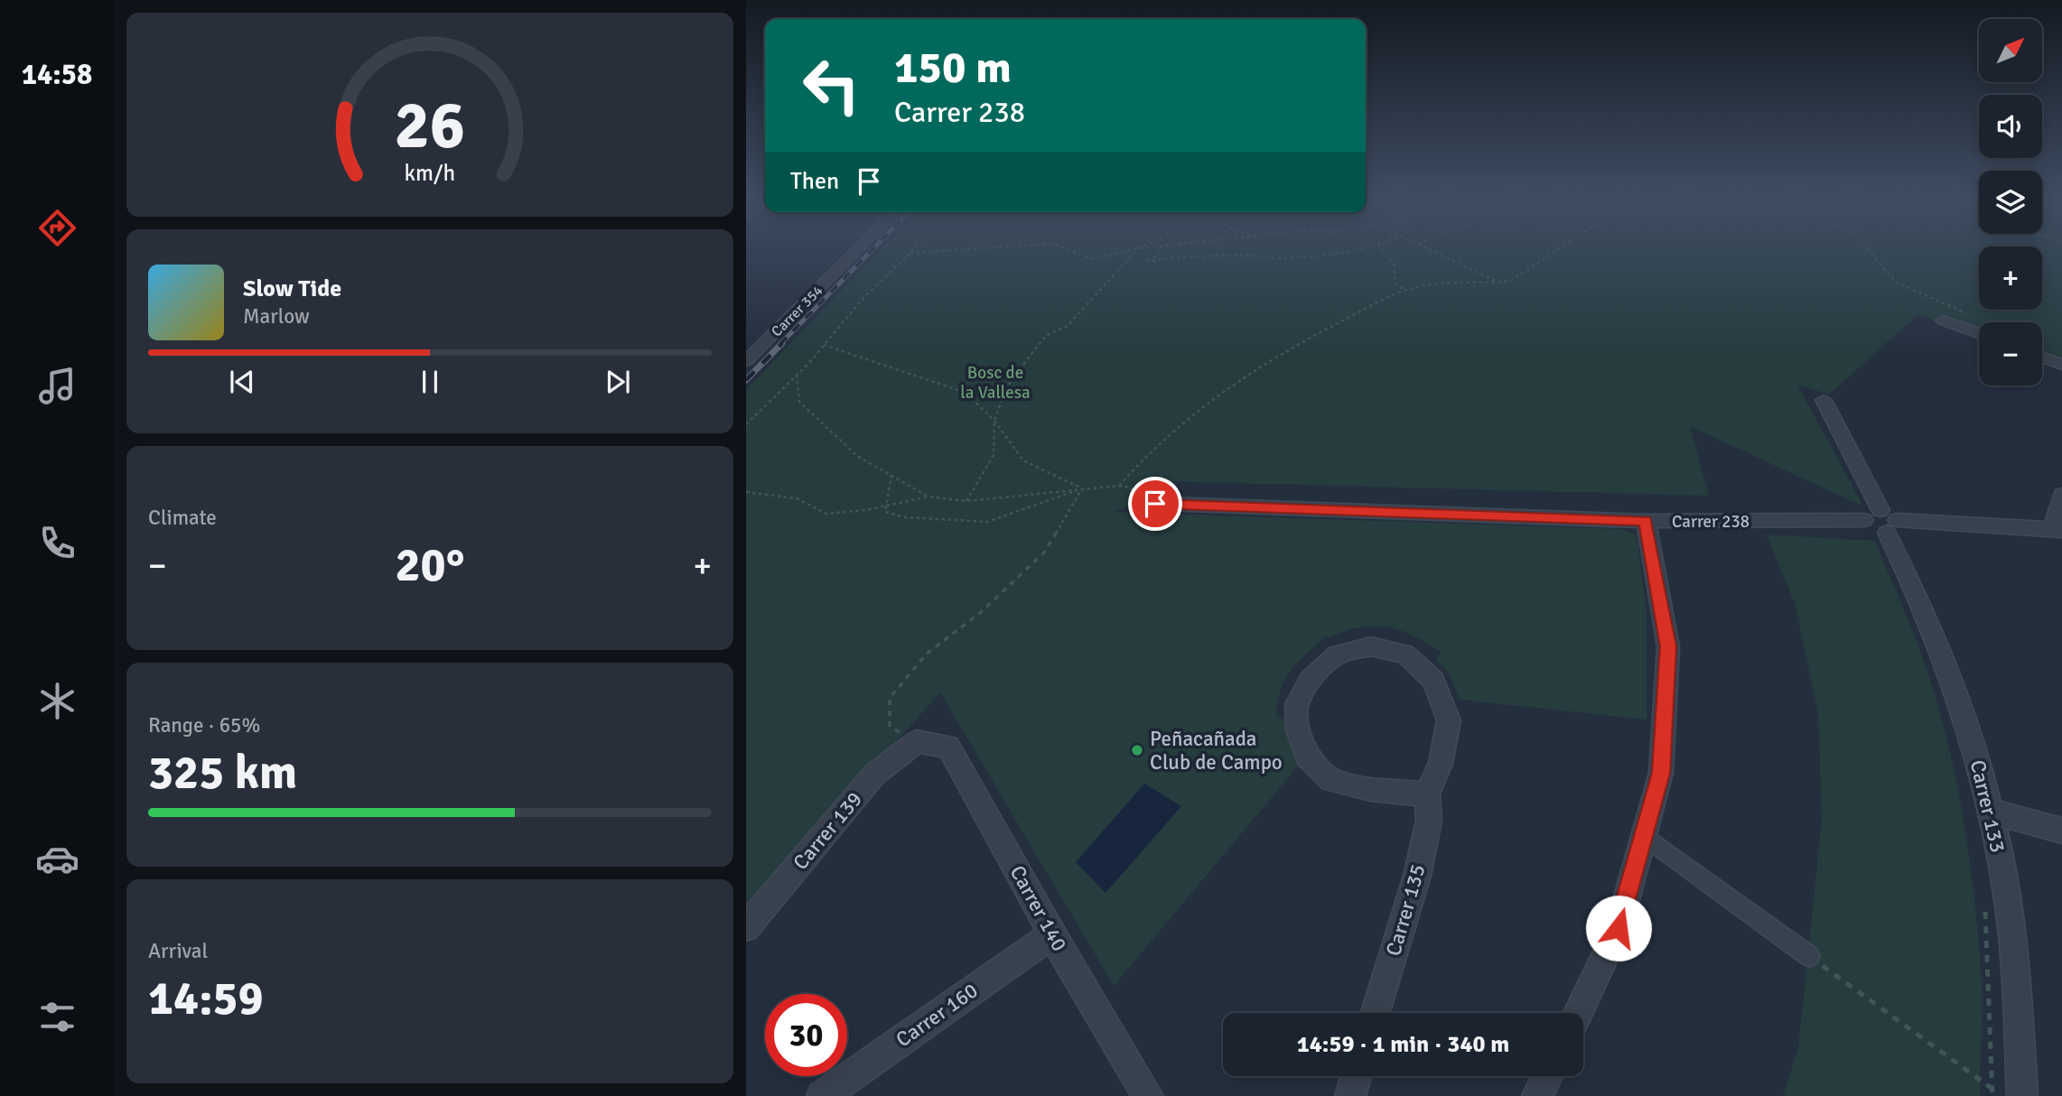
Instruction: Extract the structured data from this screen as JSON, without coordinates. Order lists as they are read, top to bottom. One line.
{"streets":{"street":["Carrer 354","Carrer 238","Carrer 133","Carrer 139","Carrer 140","Carrer 135","Carrer 160"]},"crossings":[["Carrer 238","Carrer 133"],["Carrer 139","Carrer 140"],["Carrer 140","Carrer 160"]],"parks":["Bosc de la Vallesa"],"places":["Peñacañada Club de Campo"],"north":"top right","page":{"tabs":"14:58","map_buttons":["+","−"],"turn":["150 m","Carrer 238"],"then":"Then","song":["Slow Tide","Marlow"],"tile":["Climate",["Range · 65%","325 km"],["Arrival","14:59"]],"heat":["−","20°","+"],"limit":"30","trip":"14:59 · 1 min · 340 m","gauge":["26","km/h"]}}
